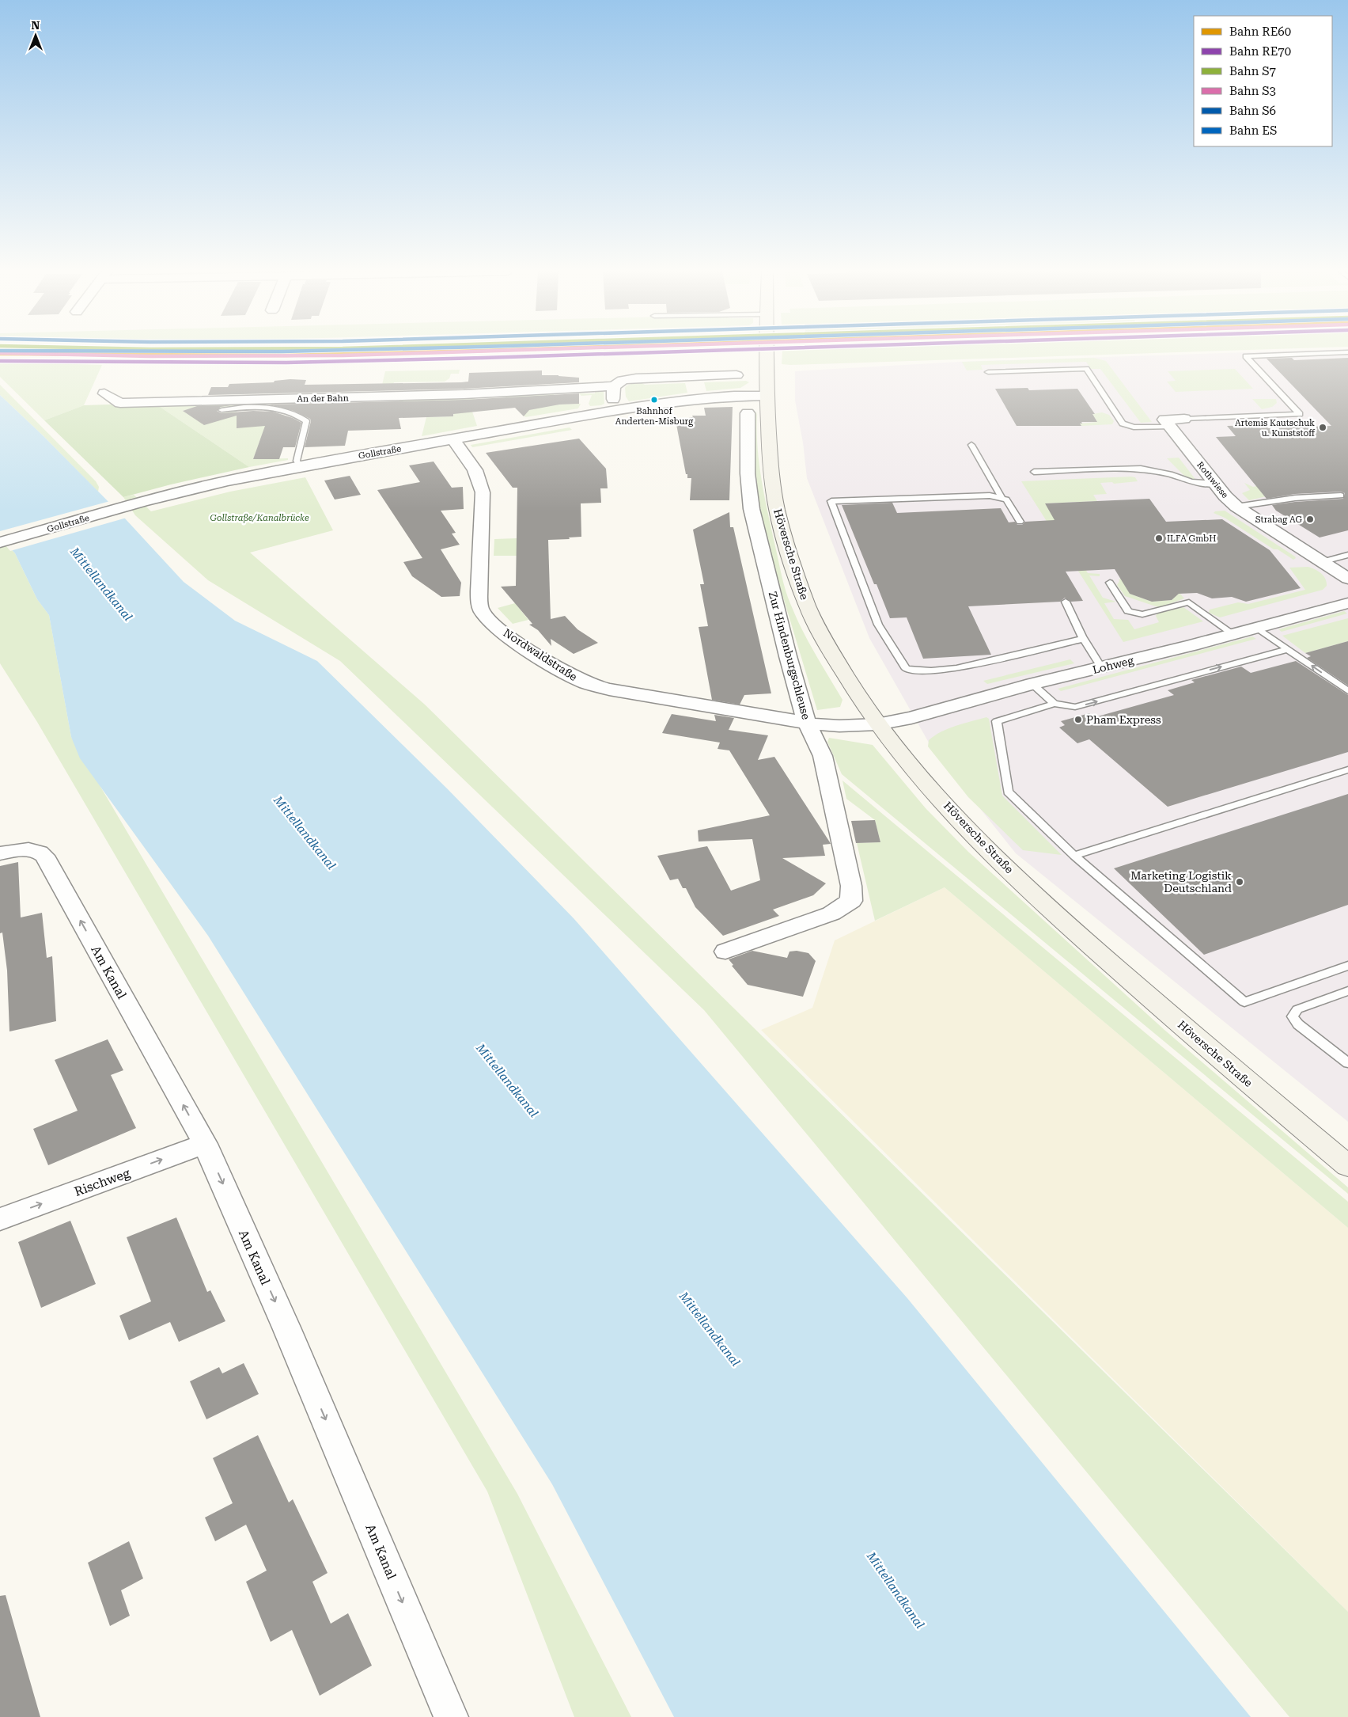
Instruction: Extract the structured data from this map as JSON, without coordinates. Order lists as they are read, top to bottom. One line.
{"streets":{"main road":["Höversche Straße"],"street":["An der Bahn","Gollstraße","Rothwiese","Nordwaldstraße","Zur Hindenburgschleuse","Lohweg","Am Kanal","Rischweg"]},"crossings":[["Gollstraße","Höversche Straße"],["Gollstraße","Nordwaldstraße"],["Höversche Straße","Nordwaldstraße"],["Höversche Straße","Lohweg"],["Nordwaldstraße","Zur Hindenburgschleuse"],["Nordwaldstraße","Lohweg"],["Am Kanal","Rischweg"]],"one_way":["Rischweg"],"water":["Mittellandkanal"],"parks":["Gollstraße/Kanalbrücke"],"places":["Bahnhof Anderten-Misburg","Artemis Kautschuk u. Kunststoff","Strabag AG","ILFA GmbH","Pham Express","Marketing Logistik Deutschland"],"lines":["rail line RE60","rail line RE70","rail line S3"],"legend":["Bahn RE60","Bahn RE70","Bahn S7","Bahn S3","Bahn S6","Bahn ES"],"north":"top"}
